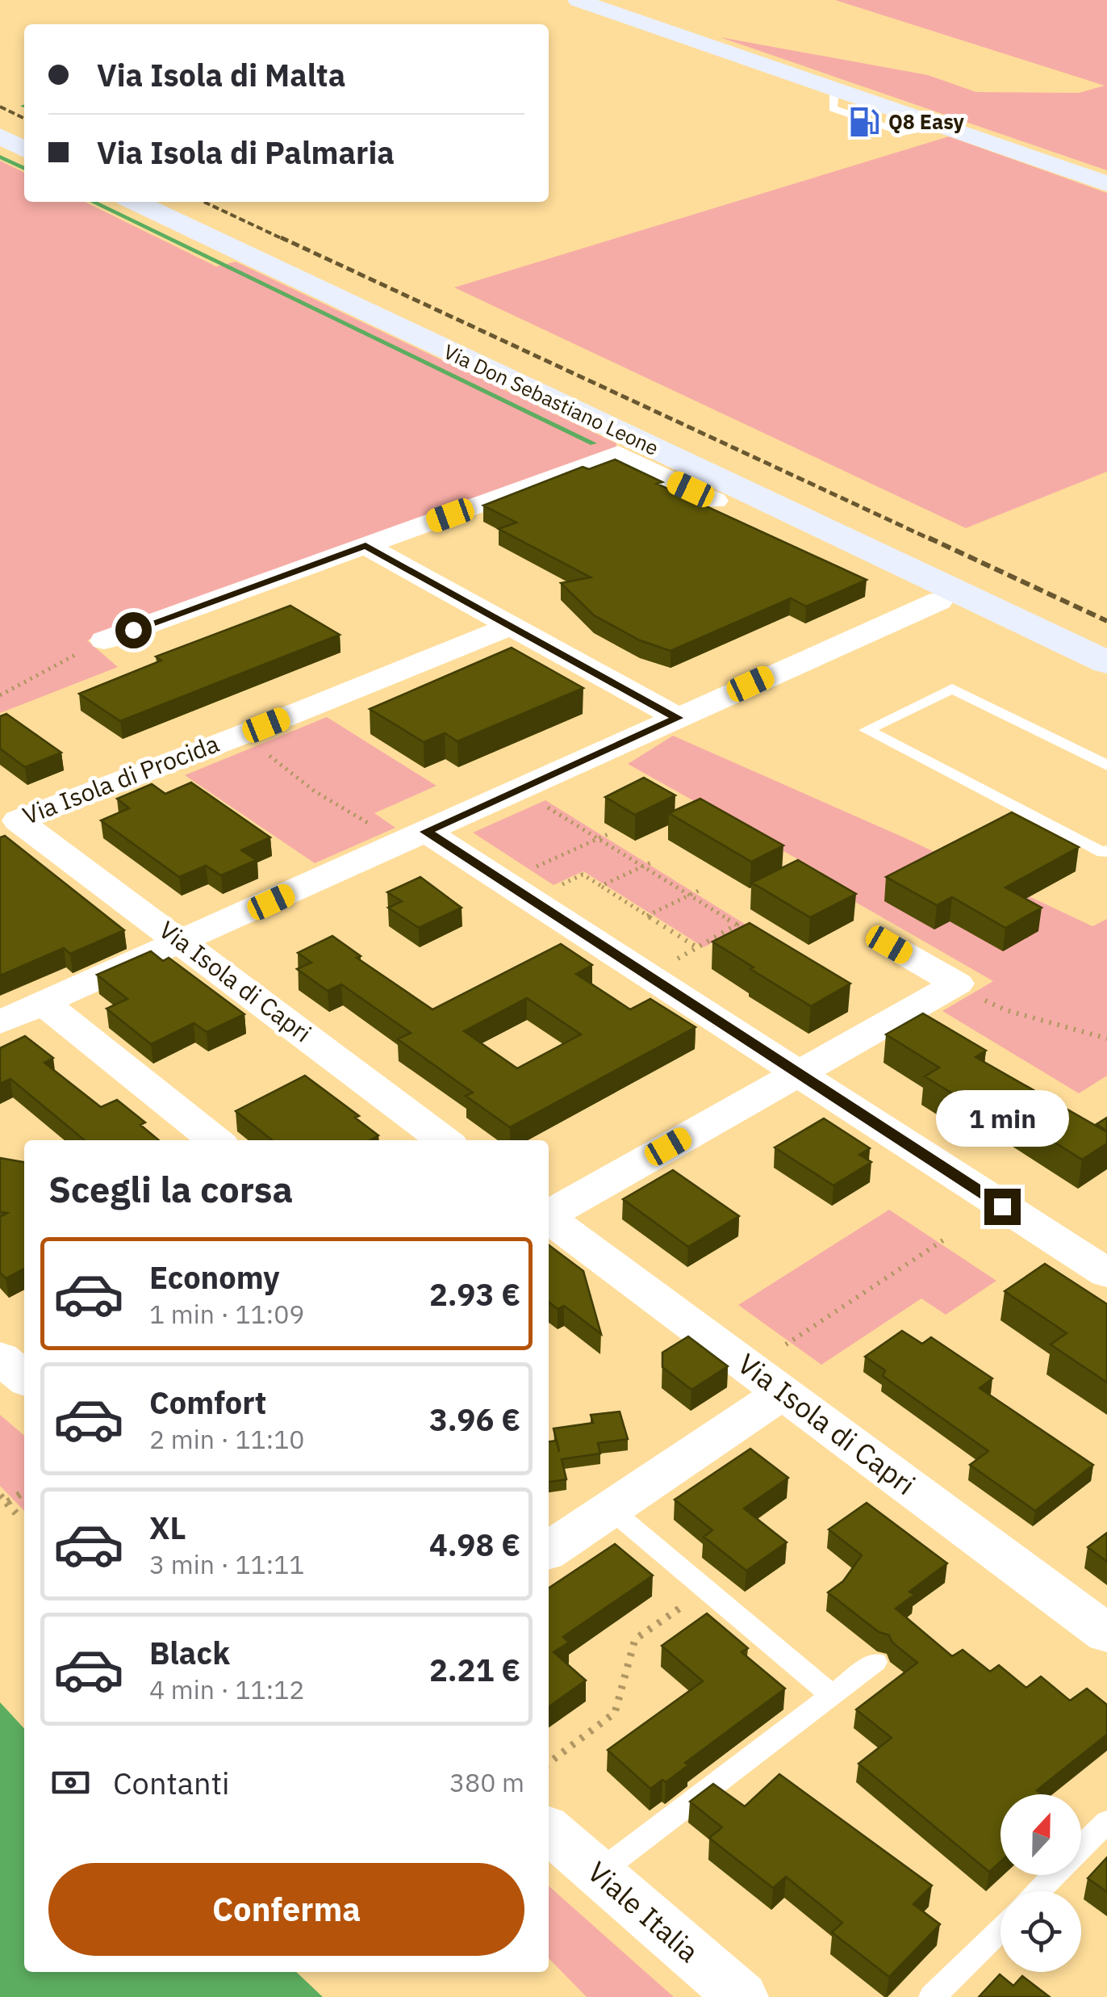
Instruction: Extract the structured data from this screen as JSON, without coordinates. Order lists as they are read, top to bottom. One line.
{"streets":{"street":["Via Don Sebastiano Leone","Via Isola di Procida","Via Isola di Capri","Viale Italia"]},"crossings":[["Via Isola di Procida","Via Isola di Capri"]],"places":{"fuel station":["Q8 Easy"]},"north":"top","page":{"banner":["Via Isola di Malta","Via Isola di Palmaria"],"bubble":"1 min","heading":"Scegli la corsa","list":[{"name":"Economy","note":"1 min · 11:09","value":"2.93 €"},{"name":"Comfort","note":"2 min · 11:10","value":"3.96 €"},{"name":"XL","note":"3 min · 11:11","value":"4.98 €"},{"name":"Black","note":"4 min · 11:12","value":"2.21 €"}],"pay":["Contanti","380 m"],"buttons":"Conferma"}}
